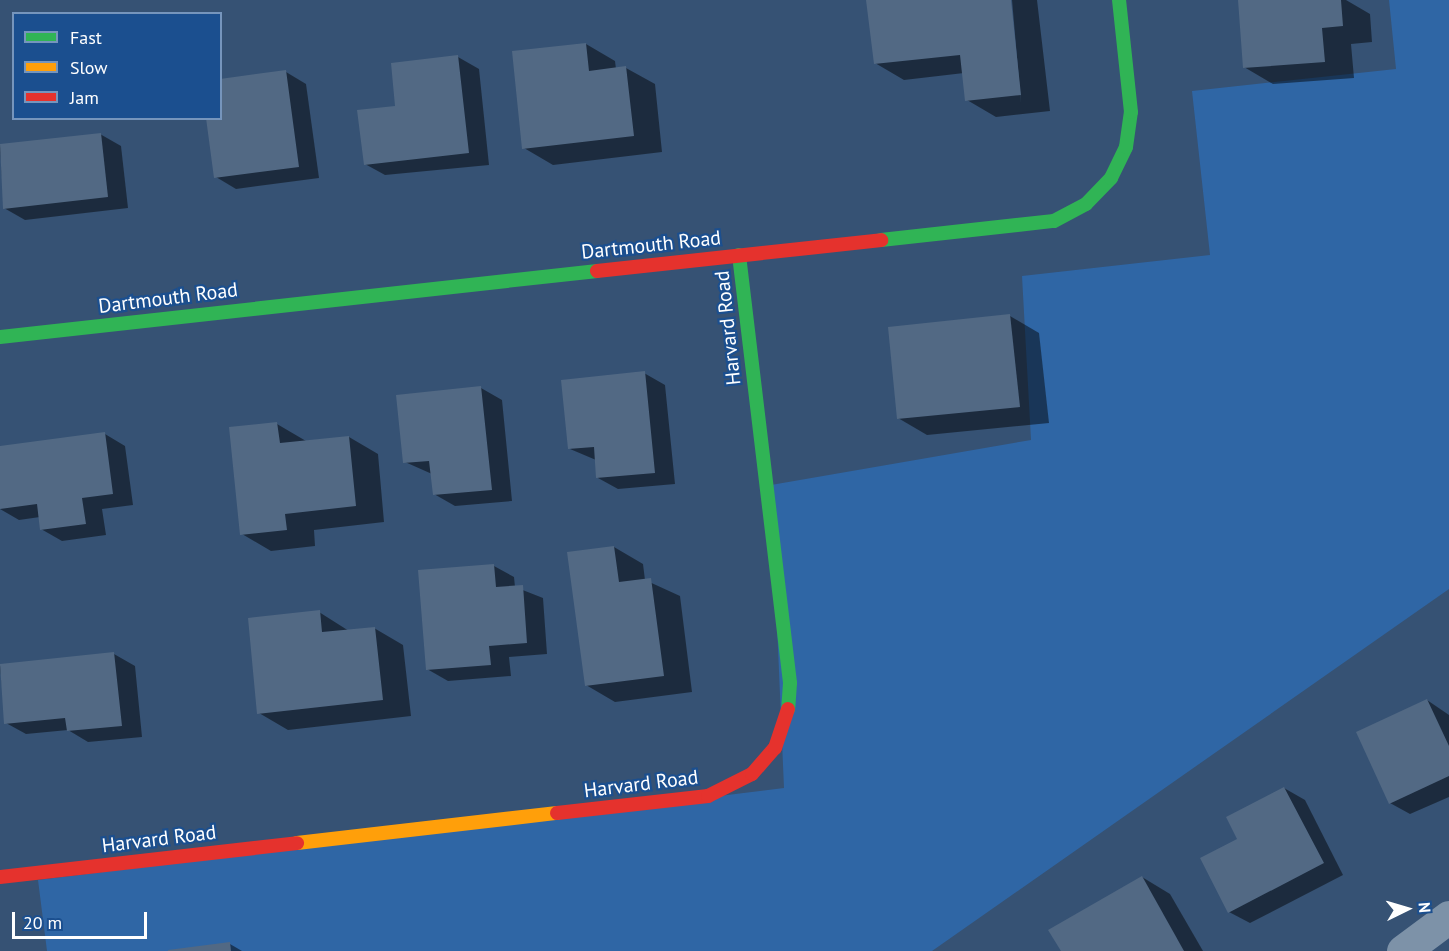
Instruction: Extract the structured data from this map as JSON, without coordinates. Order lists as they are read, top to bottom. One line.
{"streets":{"street":["Dartmouth Road","Harvard Road"]},"crossings":[["Dartmouth Road","Harvard Road"]],"legend":["Fast","Slow","Jam"],"scale_bar":"20 m","north":"right"}
